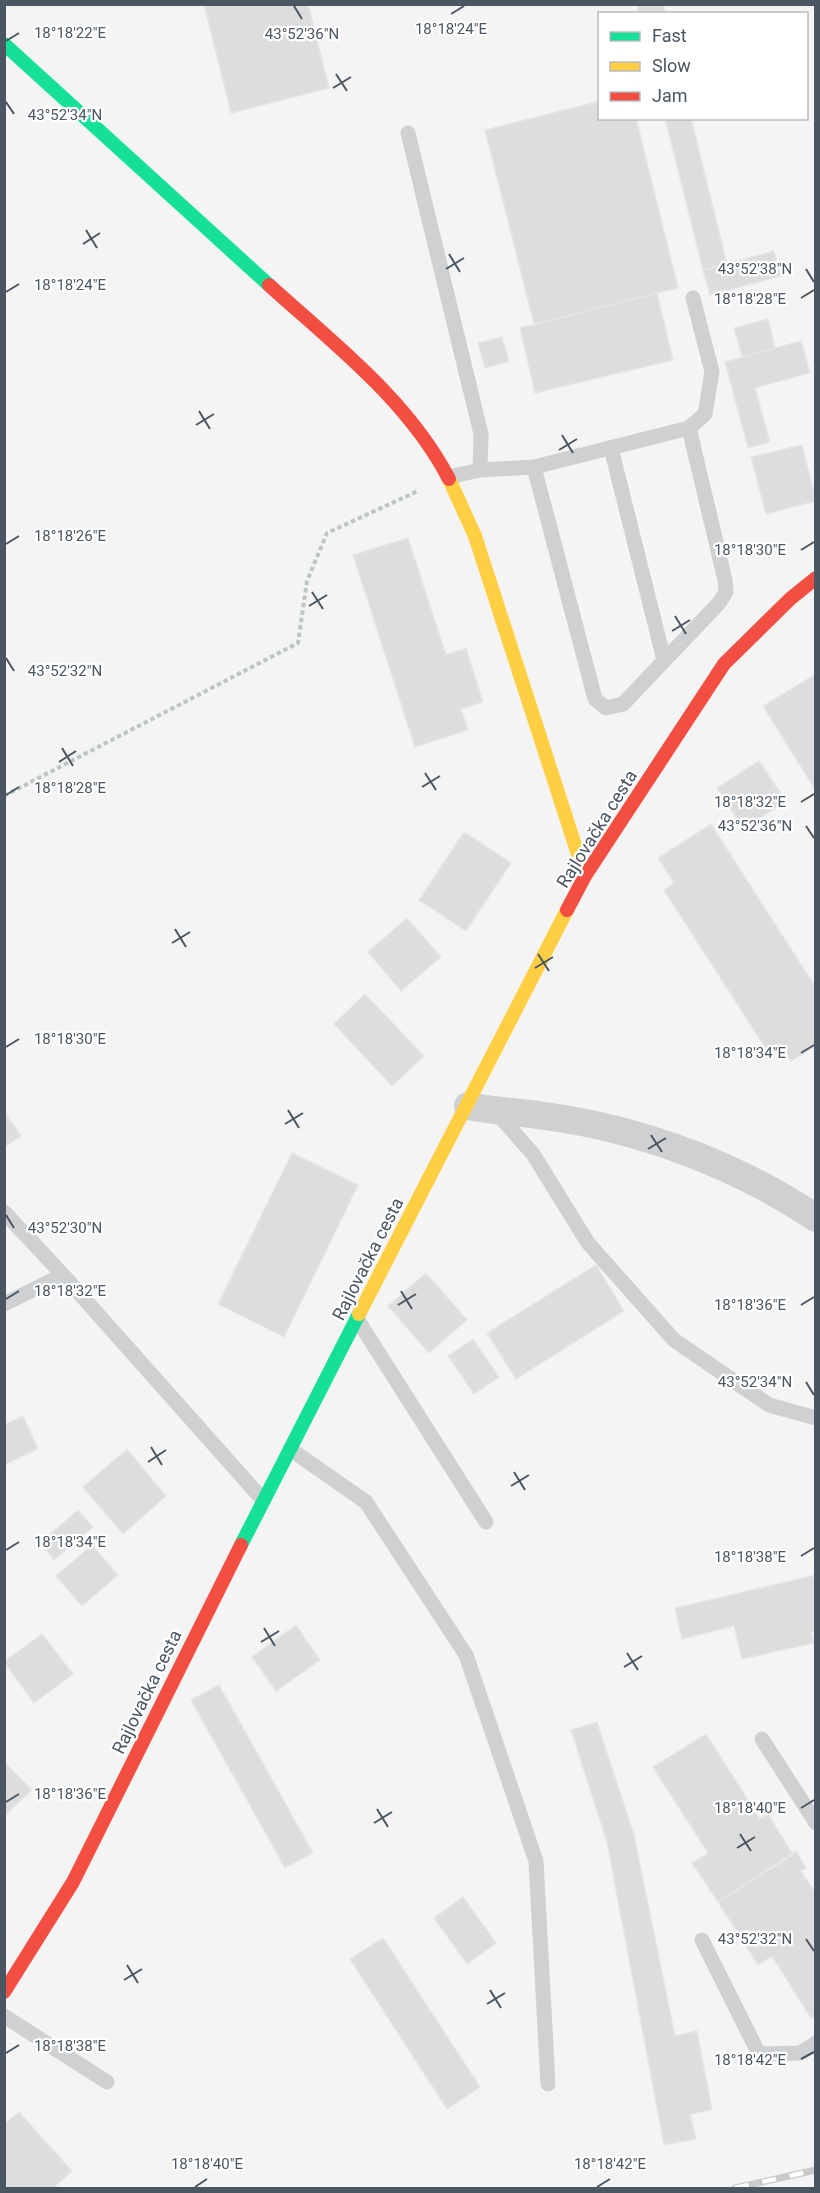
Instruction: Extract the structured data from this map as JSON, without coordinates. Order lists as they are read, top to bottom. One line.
{"streets":{"street":["Rajlovačka cesta"]},"legend":["Fast","Slow","Jam"],"coordinates":["18°18'24\"E","18°18'22\"E","43°52'36\"N","43°52'34\"N","43°52'38\"N","18°18'28\"E","18°18'26\"E","18°18'30\"E","43°52'32\"N","18°18'32\"E","18°18'34\"E","43°52'30\"N","18°18'36\"E","18°18'38\"E","18°18'40\"E","18°18'42\"E"]}
